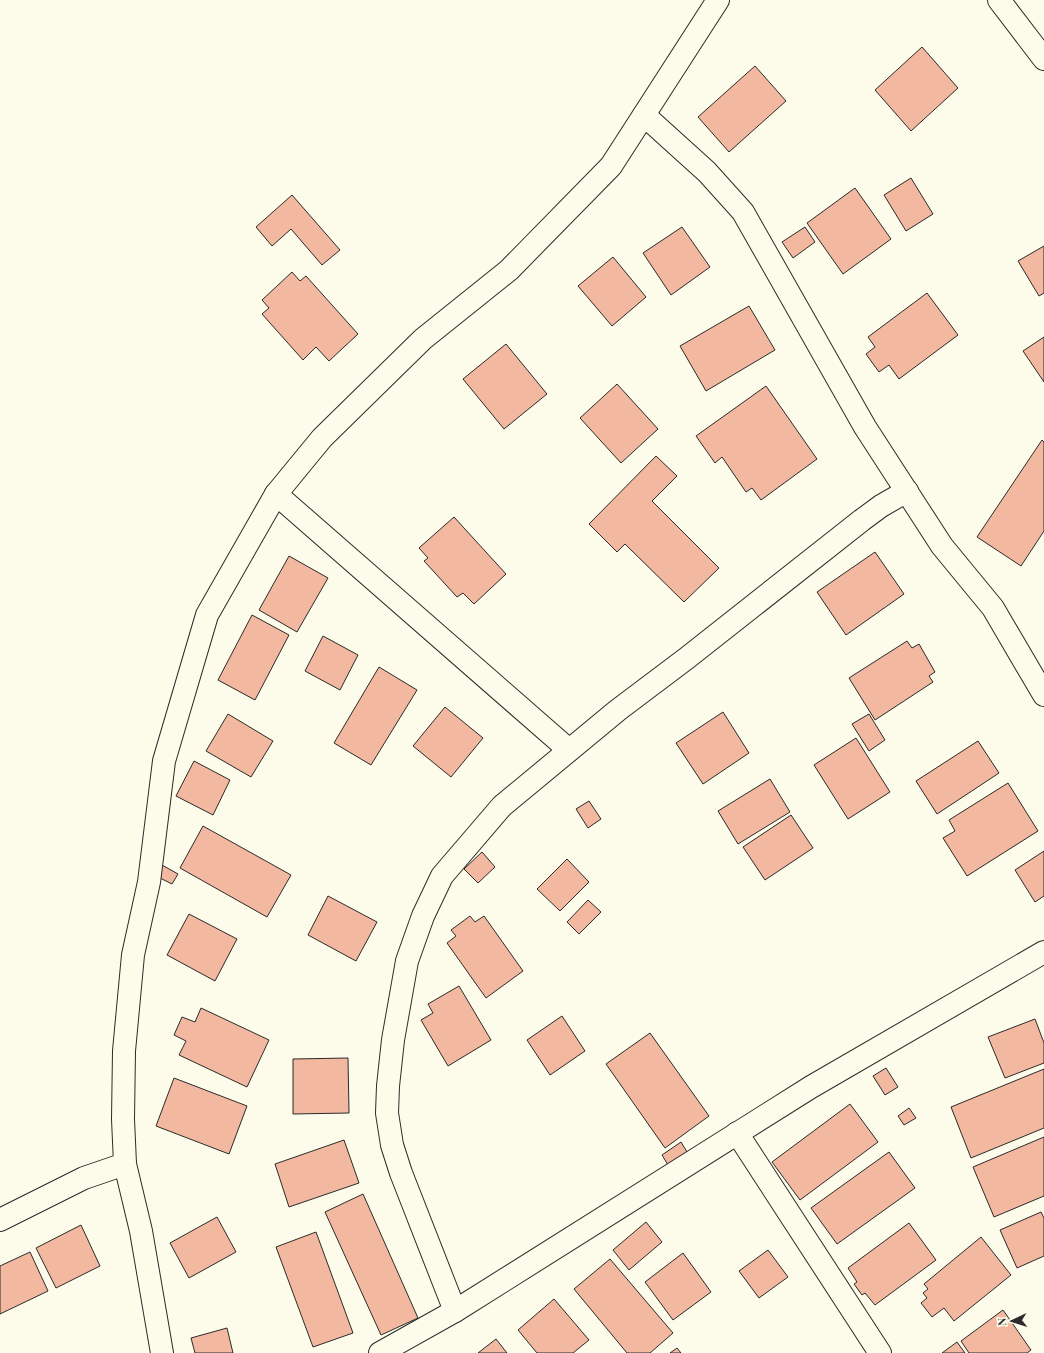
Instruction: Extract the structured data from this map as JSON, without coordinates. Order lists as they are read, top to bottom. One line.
{"north":"left"}
